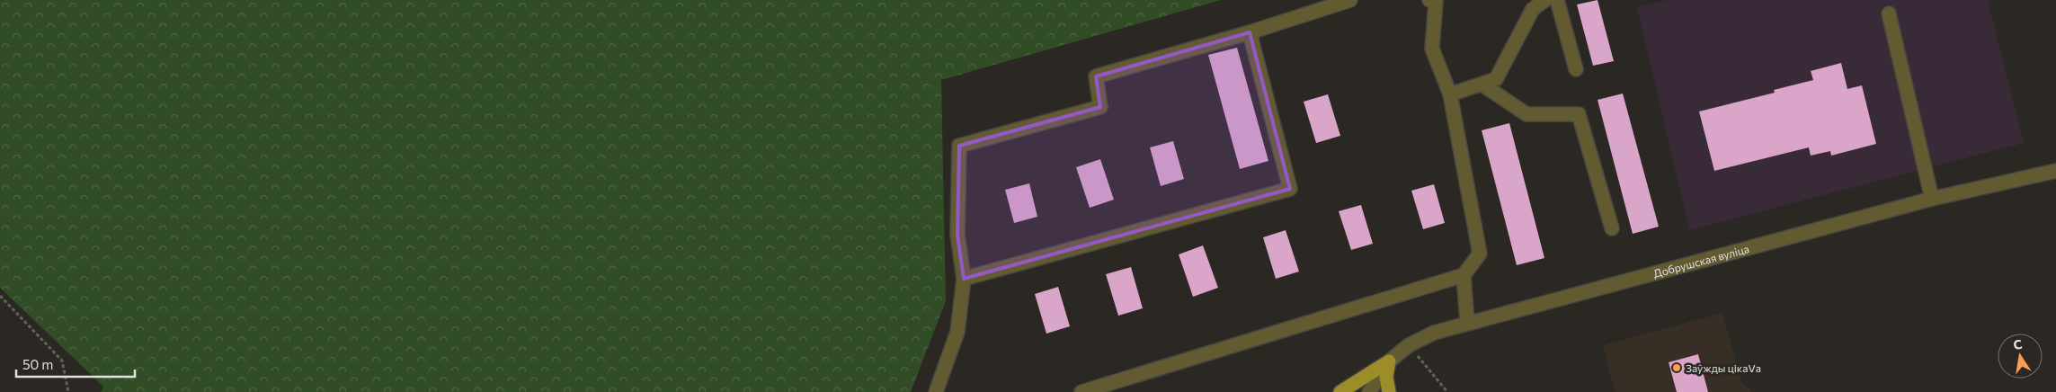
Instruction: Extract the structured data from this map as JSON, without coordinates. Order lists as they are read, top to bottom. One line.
{"streets":{"street":["Добрушская вуліца"]},"places":["Заўжды цікаVа"],"scale_bar":"50 m","north":"top"}
